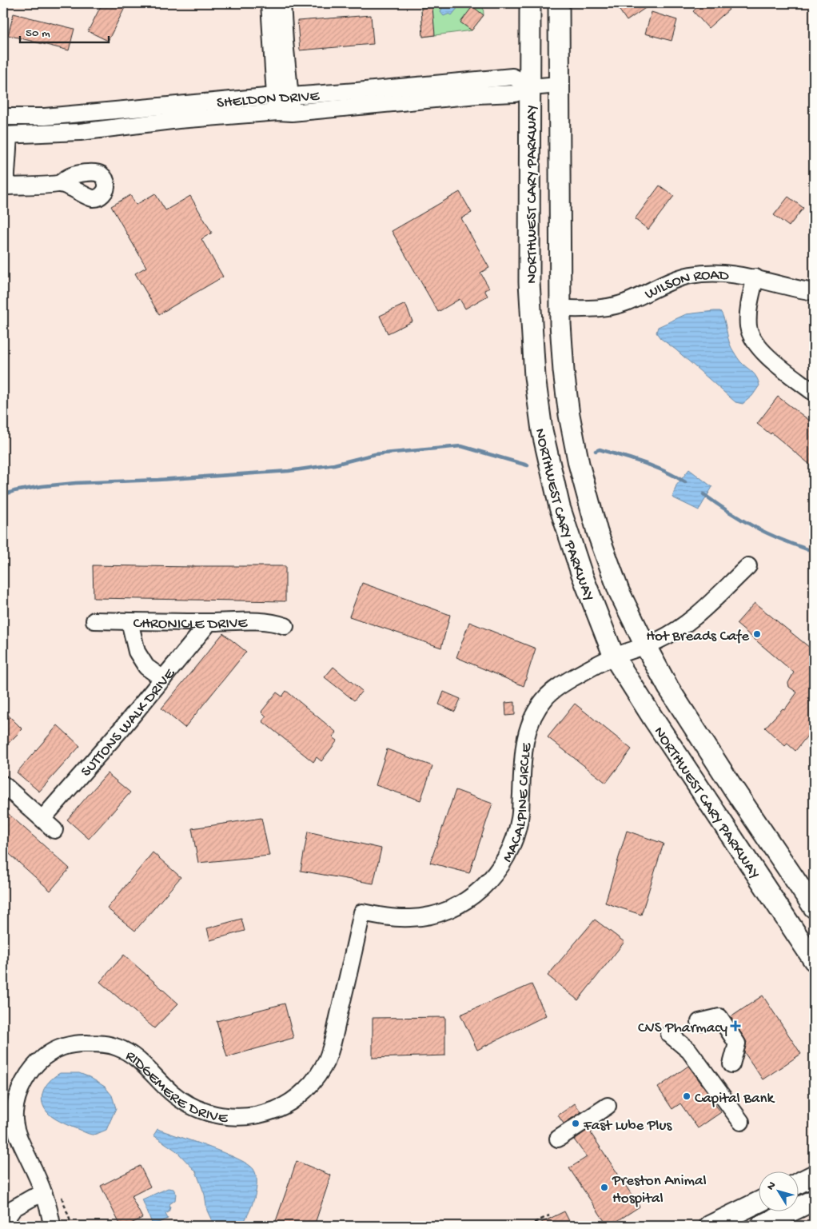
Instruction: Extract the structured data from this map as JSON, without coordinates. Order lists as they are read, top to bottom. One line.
{"streets":{"main road":["NORTHWEST CARY PARKWAY"],"street":["SHELDON DRIVE","WILSON ROAD","CHRONICLE DRIVE","SUTTONS WALK DRIVE","MACALPINE CIRCLE","RIDGEMERE DRIVE"]},"crossings":[["SHELDON DRIVE","NORTHWEST CARY PARKWAY"],["NORTHWEST CARY PARKWAY","WILSON ROAD"],["NORTHWEST CARY PARKWAY","MACALPINE CIRCLE"],["CHRONICLE DRIVE","SUTTONS WALK DRIVE"],["MACALPINE CIRCLE","RIDGEMERE DRIVE"]],"places":{"other":["Hot Breads Cafe","Capital Bank","Fast Lube Plus","Preston Animal Hospital"],"health":["CVS Pharmacy"]},"scale_bar":"50 m","north":"top left"}
